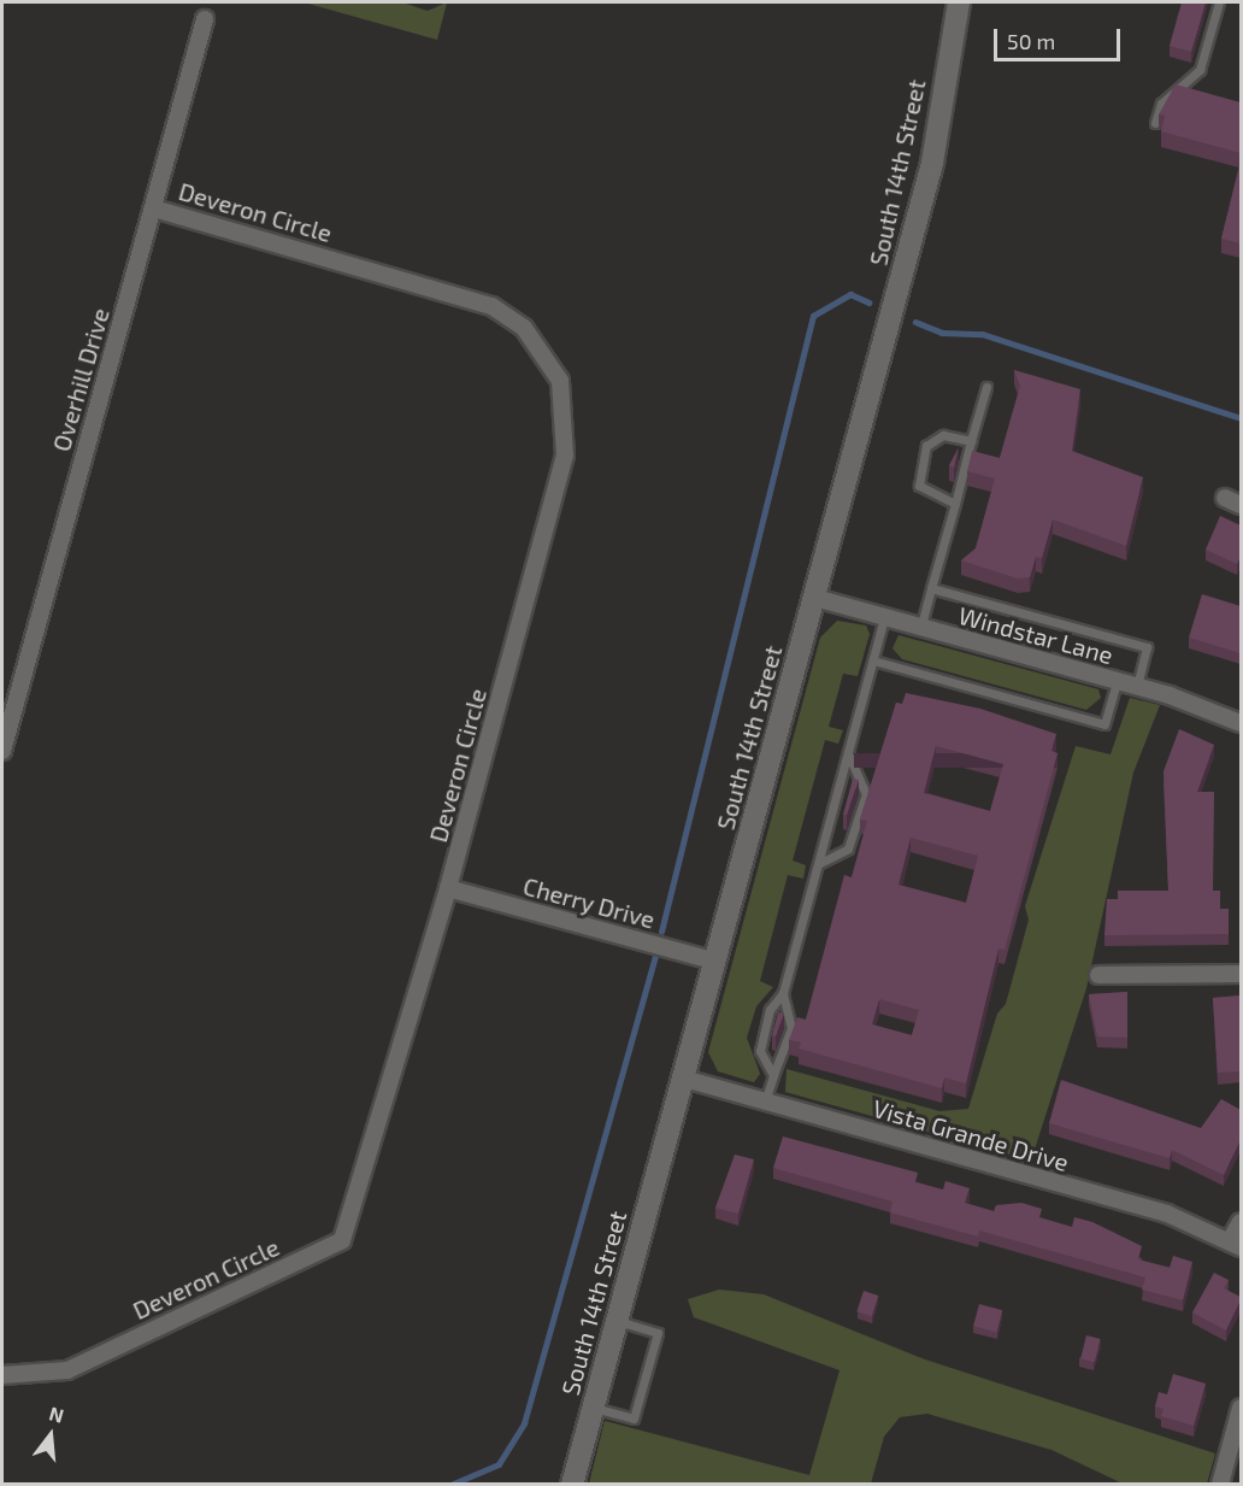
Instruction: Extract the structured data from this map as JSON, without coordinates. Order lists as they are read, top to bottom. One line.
{"streets":{"main road":["South 14th Street"],"street":["Deveron Circle","Overhill Drive","Windstar Lane","Cherry Drive","Vista Grande Drive"]},"crossings":[["South 14th Street","Windstar Lane"],["South 14th Street","Cherry Drive"],["South 14th Street","Vista Grande Drive"],["Deveron Circle","Overhill Drive"],["Deveron Circle","Cherry Drive"]],"scale_bar":"50 m","north":"top"}
